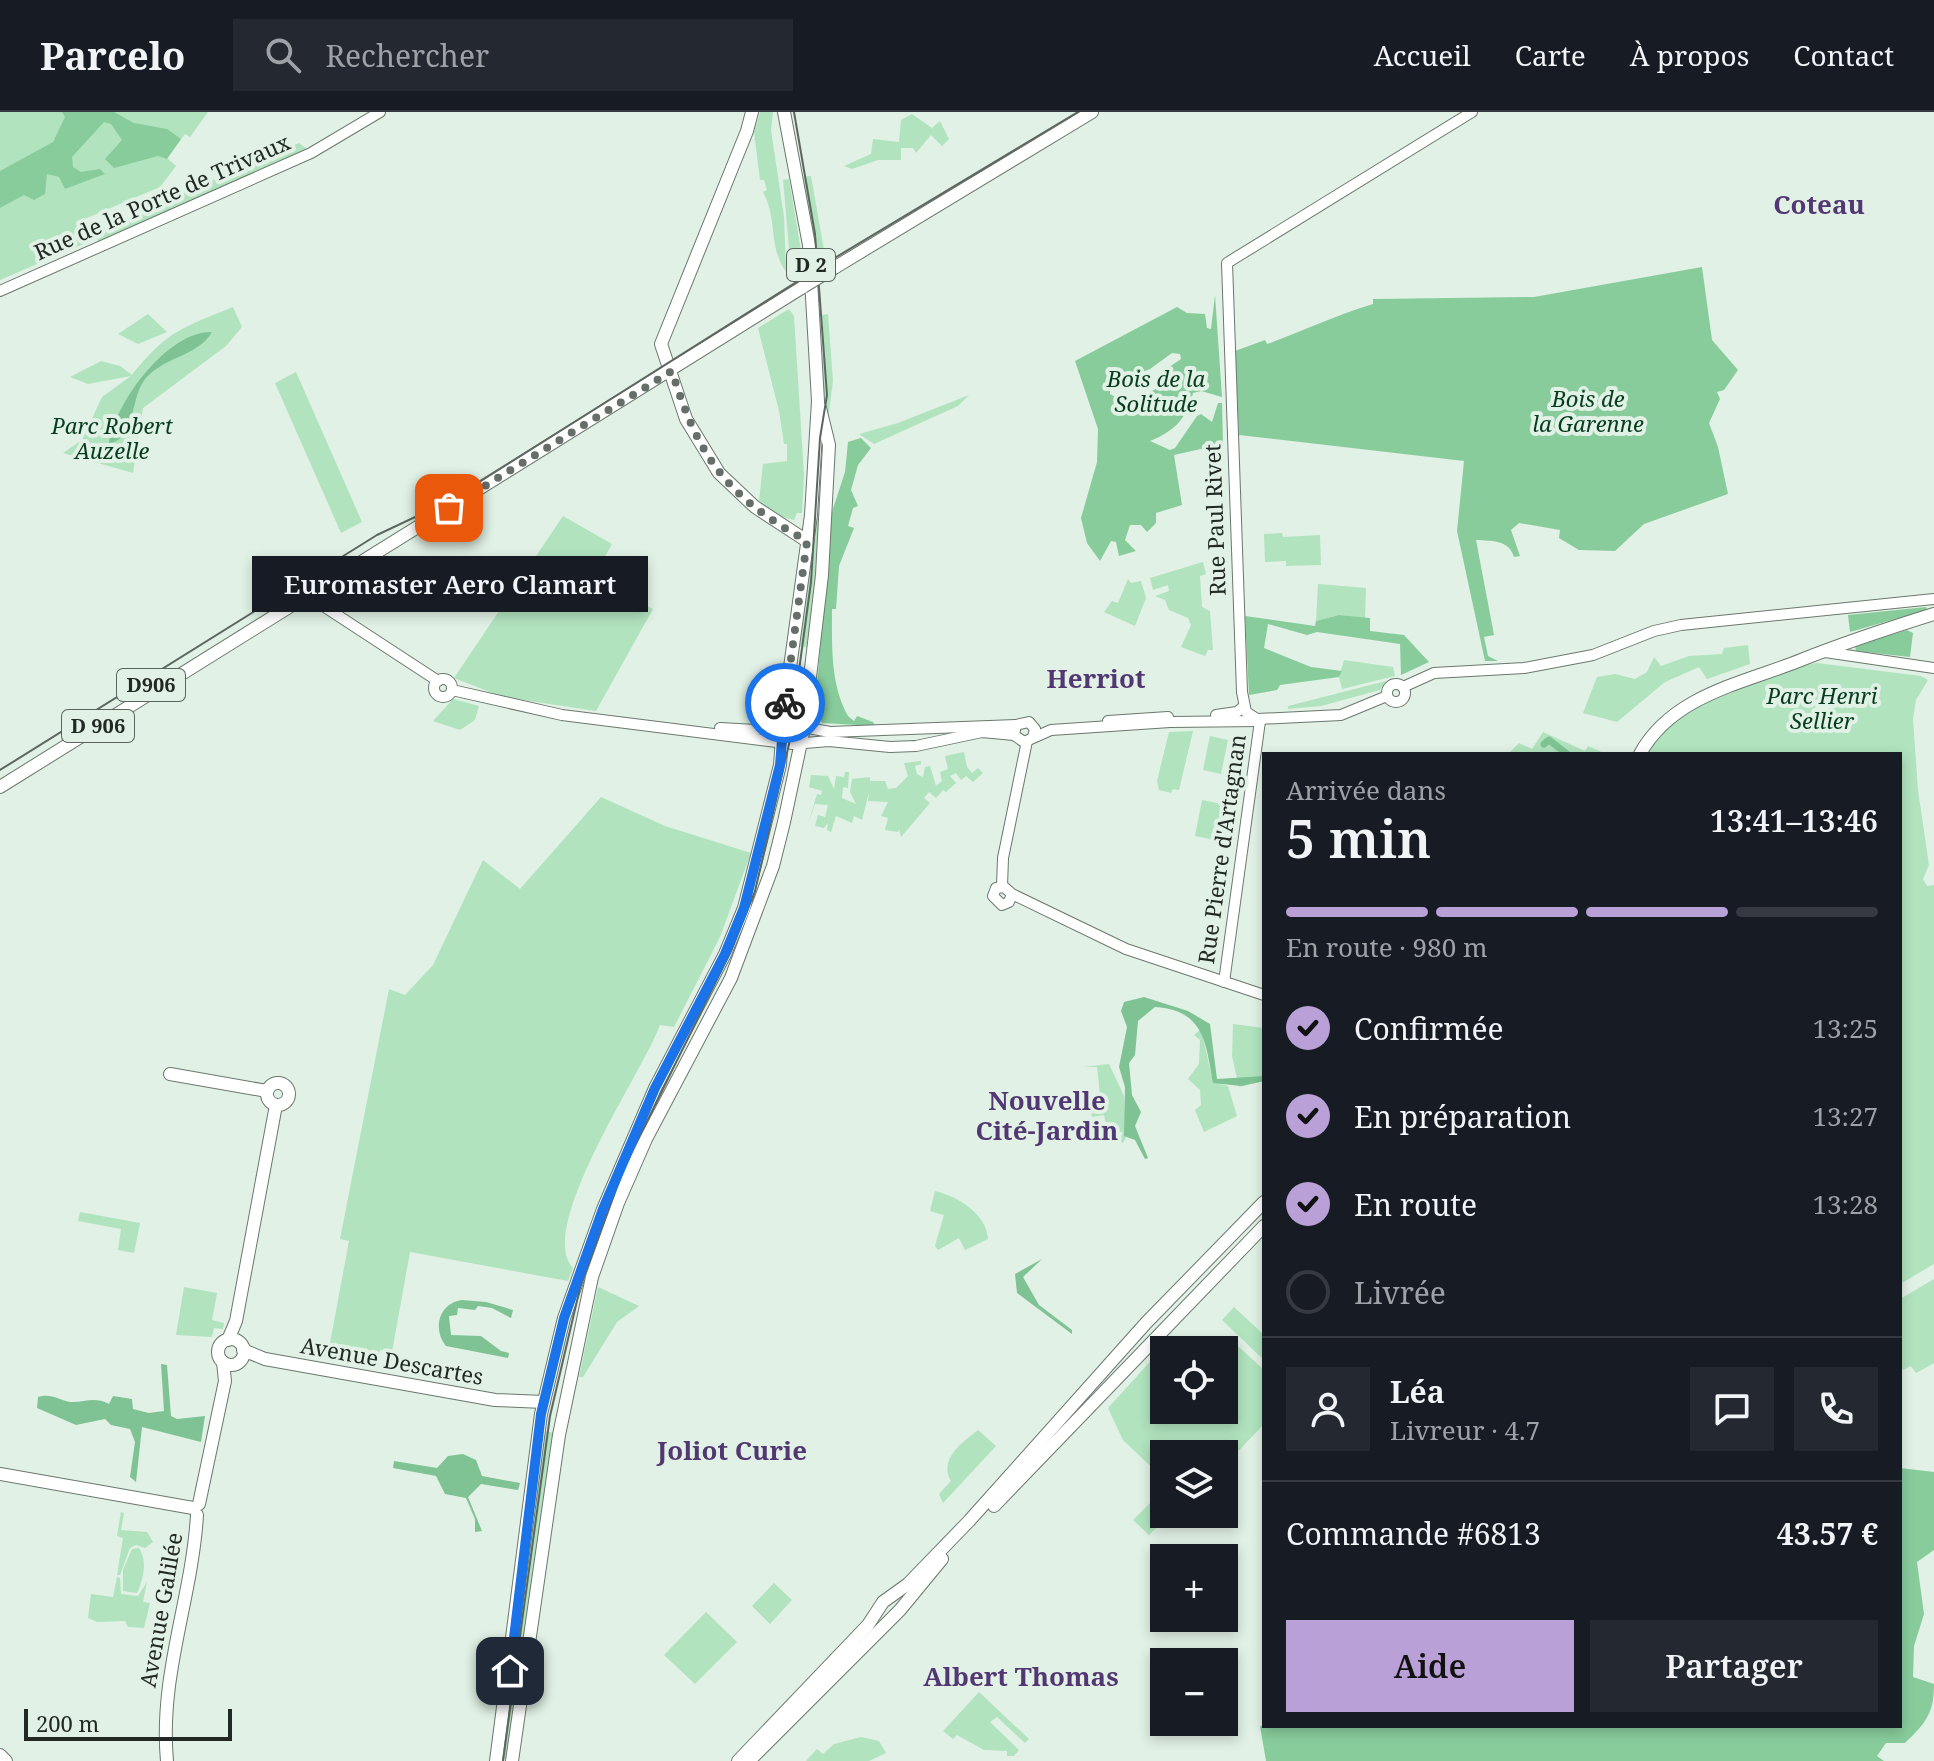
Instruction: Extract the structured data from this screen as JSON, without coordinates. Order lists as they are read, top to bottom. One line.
{"streets":{"main road":["D 2","D906","D 906","Avenue Descartes","Avenue Galilée"],"street":["Rue de la Porte de Trivaux","Rue Paul Rivet","Rue Pierre d'Artagnan"]},"crossings":[["D 2","Avenue Descartes"],["D906","D 906"],["Avenue Descartes","Avenue Galilée"]],"districts":["Coteau","Herriot","Nouvelle Cité-Jardin","Joliot Curie","Albert Thomas"],"parks":["Bois de la Solitude","Bois de la Garenne","Parc Robert Auzelle","Parc Henri Sellier"],"places":["Euromaster Aero Clamart"],"scale_bar":"200 m","page":{"header":"Parcelo","search":"Rechercher","nav":["Accueil","Carte","À propos","Contact"],"bubble":"Euromaster Aero Clamart","heading":["5 min","Arrivée dans","13:41–13:46"],"panel":["Léa","Livreur · 4.7","Commande #6813","43.57 €"],"bar":"En route · 980 m","list":[["Confirmée","13:25"],["En préparation","13:27"],["En route","13:28"],"Livrée"],"map_buttons":["+","−"],"buttons":["Aide","Partager"],"scale":"200 m"}}
